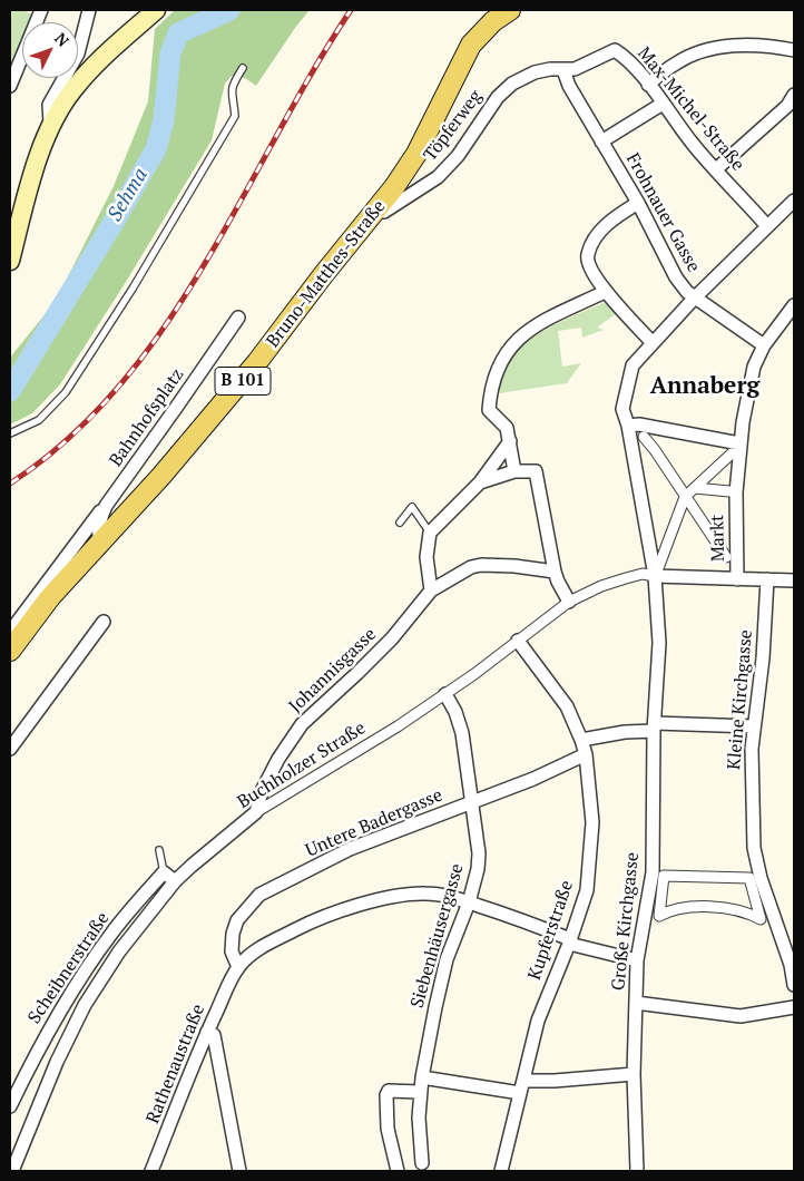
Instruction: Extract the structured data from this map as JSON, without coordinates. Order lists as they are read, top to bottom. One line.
{"streets":{"main road":["Bruno-Matthes-Straße","B 101"],"street":["Max-Michel-Straße","Töpferweg","Frohnauer Gasse","Bahnhofsplatz","Markt","Johannisgasse","Kleine Kirchgasse","Buchholzer Straße","Untere Badergasse","Große Kirchgasse","Kupferstraße","Siebenhäusergasse","Scheibnerstraße","Rathenaustraße"]},"crossings":[["Max-Michel-Straße","Töpferweg"],["Max-Michel-Straße","Frohnauer Gasse"],["Töpferweg","Frohnauer Gasse"],["Töpferweg","Bruno-Matthes-Straße"],["Bruno-Matthes-Straße","Bahnhofsplatz"],["Markt","Buchholzer Straße"],["Markt","Große Kirchgasse"],["Johannisgasse","Buchholzer Straße"],["Buchholzer Straße","Große Kirchgasse"],["Buchholzer Straße","Kupferstraße"],["Buchholzer Straße","Siebenhäusergasse"],["Untere Badergasse","Kupferstraße"],["Untere Badergasse","Siebenhäusergasse"],["Untere Badergasse","Rathenaustraße"]],"districts":["Annaberg"],"water":["Sehma"],"north":"top right"}
